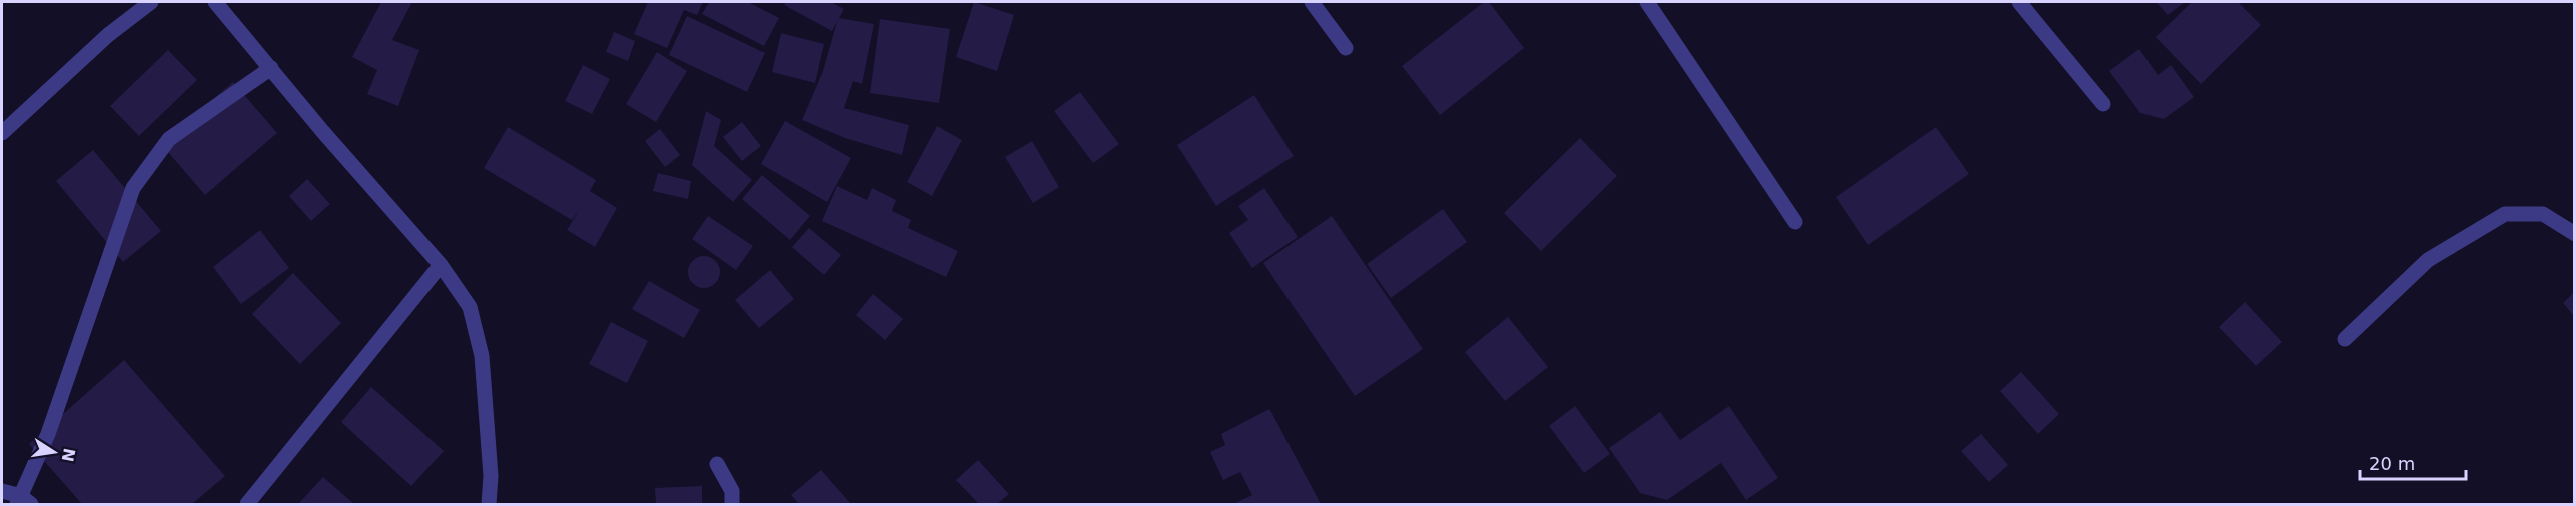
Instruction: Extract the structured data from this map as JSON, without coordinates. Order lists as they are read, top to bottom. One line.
{"scale_bar":"20 m","north":"right"}
